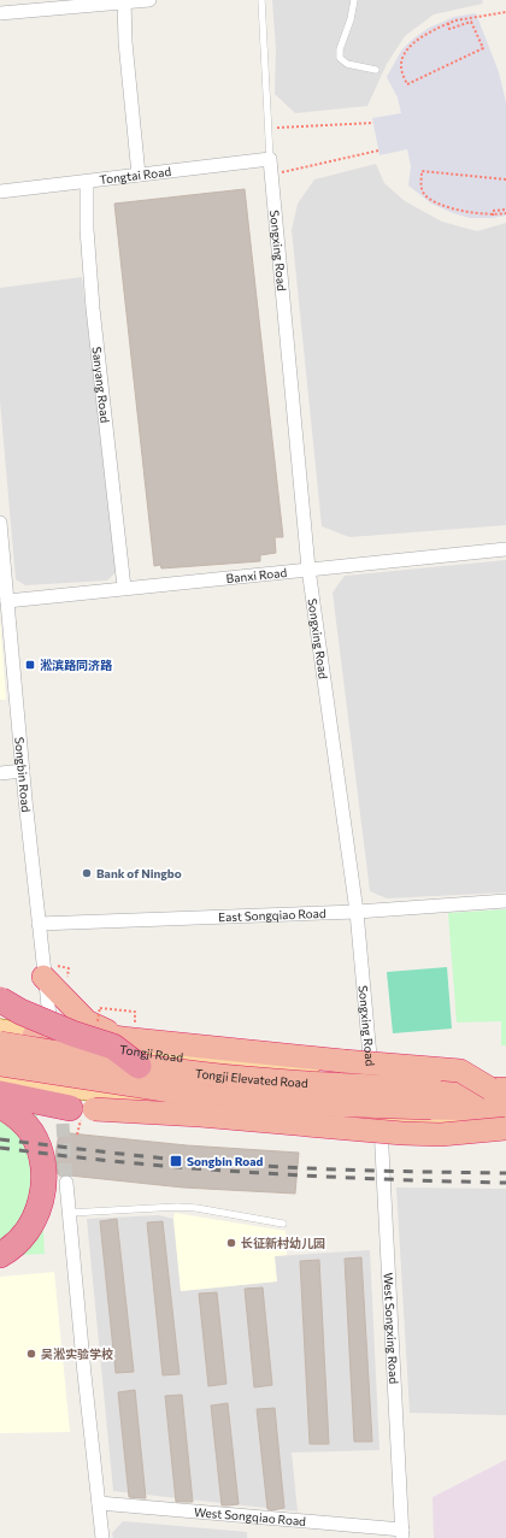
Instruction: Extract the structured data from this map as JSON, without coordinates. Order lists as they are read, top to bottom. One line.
{"streets":{"highway":["Tongji Elevated Road"],"main road":["Tongji Road"],"street":["Tongtai Road","Songxing Road","Sanyang Road","Banxi Road","Songbin Road","East Songqiao Road","West Songxing Road","West Songqiao Road"]},"crossings":[["Tongtai Road","Songxing Road"],["Tongtai Road","Sanyang Road"],["Songxing Road","Banxi Road"],["Songxing Road","East Songqiao Road"],["Songxing Road","Tongji Road"],["Songxing Road","West Songxing Road"],["Sanyang Road","Banxi Road"],["Banxi Road","Songbin Road"],["Songbin Road","East Songqiao Road"],["Songbin Road","Tongji Road"],["Tongji Road","Tongji Elevated Road"],["West Songxing Road","West Songqiao Road"]],"places":{"transit":["淞滨路同济路","Songbin Road"],"other":["Bank of Ningbo","长征新村幼儿园","吴淞实验学校"]}}
